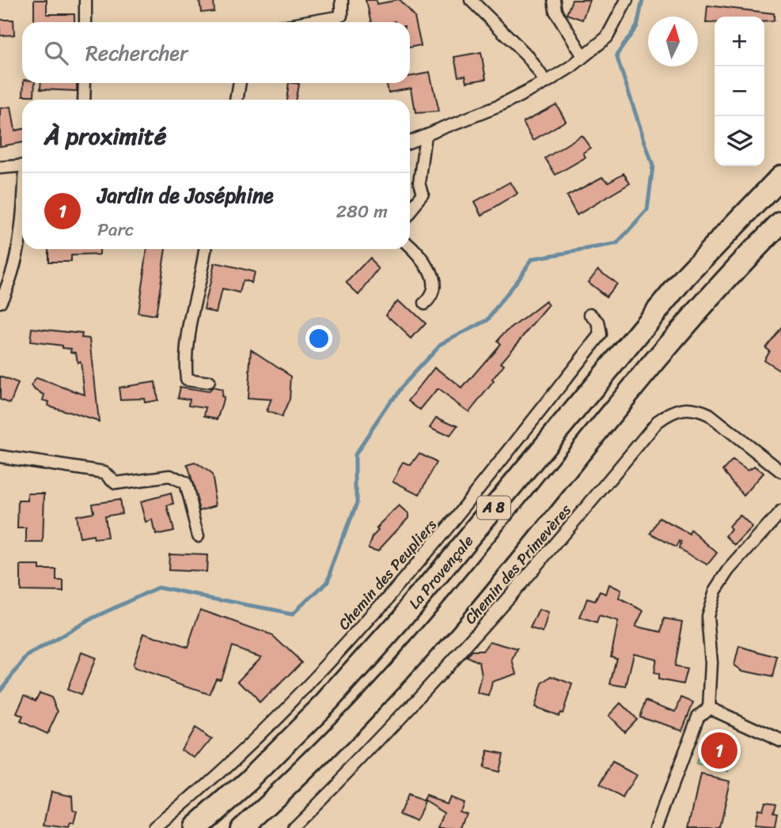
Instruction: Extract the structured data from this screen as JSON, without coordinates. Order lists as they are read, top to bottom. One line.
{"streets":{"highway":["A 8","La Provençale"],"street":["Chemin des Primevères","Chemin des Peupliers"]},"north":"top","page":{"map_buttons":["+","−"],"search":"Rechercher","heading":"À proximité","list":[{"mark":"1","name":"Jardin de Joséphine","note":"Parc","value":"280 m"}],"pins":"1"}}
